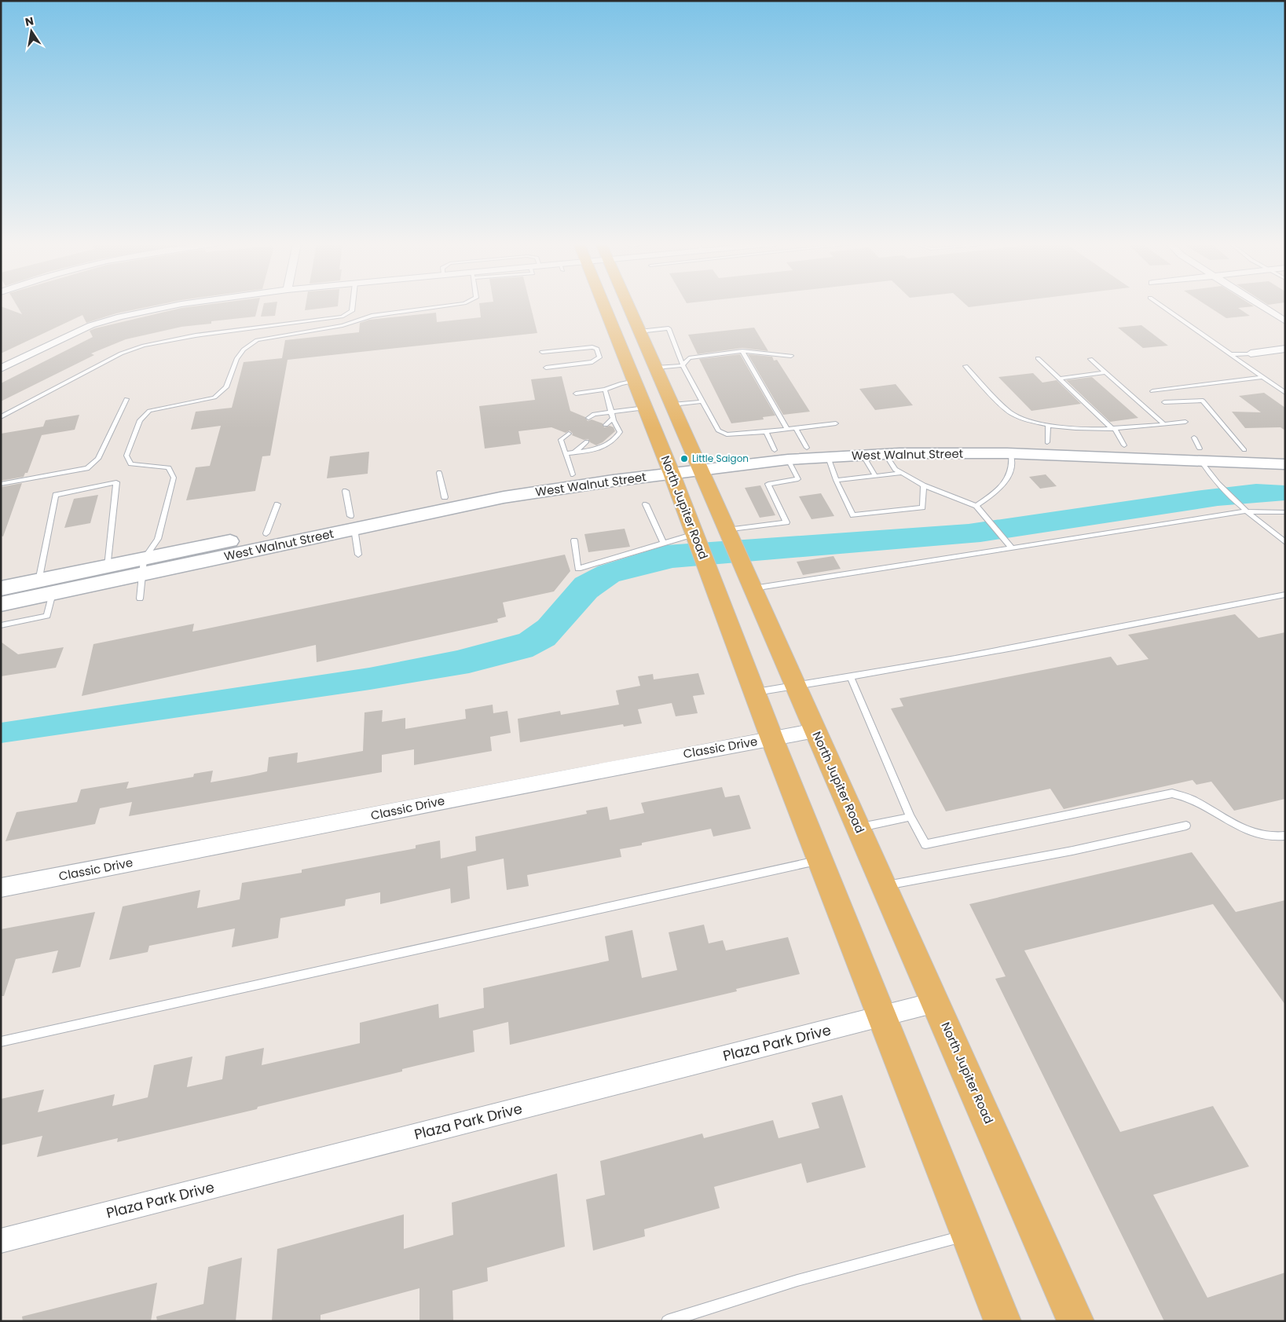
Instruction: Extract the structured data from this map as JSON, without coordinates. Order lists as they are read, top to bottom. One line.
{"streets":{"main road":["West Walnut Street","North Jupiter Road"],"street":["Classic Drive","Plaza Park Drive"]},"crossings":[["West Walnut Street","North Jupiter Road"],["North Jupiter Road","Classic Drive"],["North Jupiter Road","Plaza Park Drive"]],"places":["Little Saigon"],"north":"top"}
